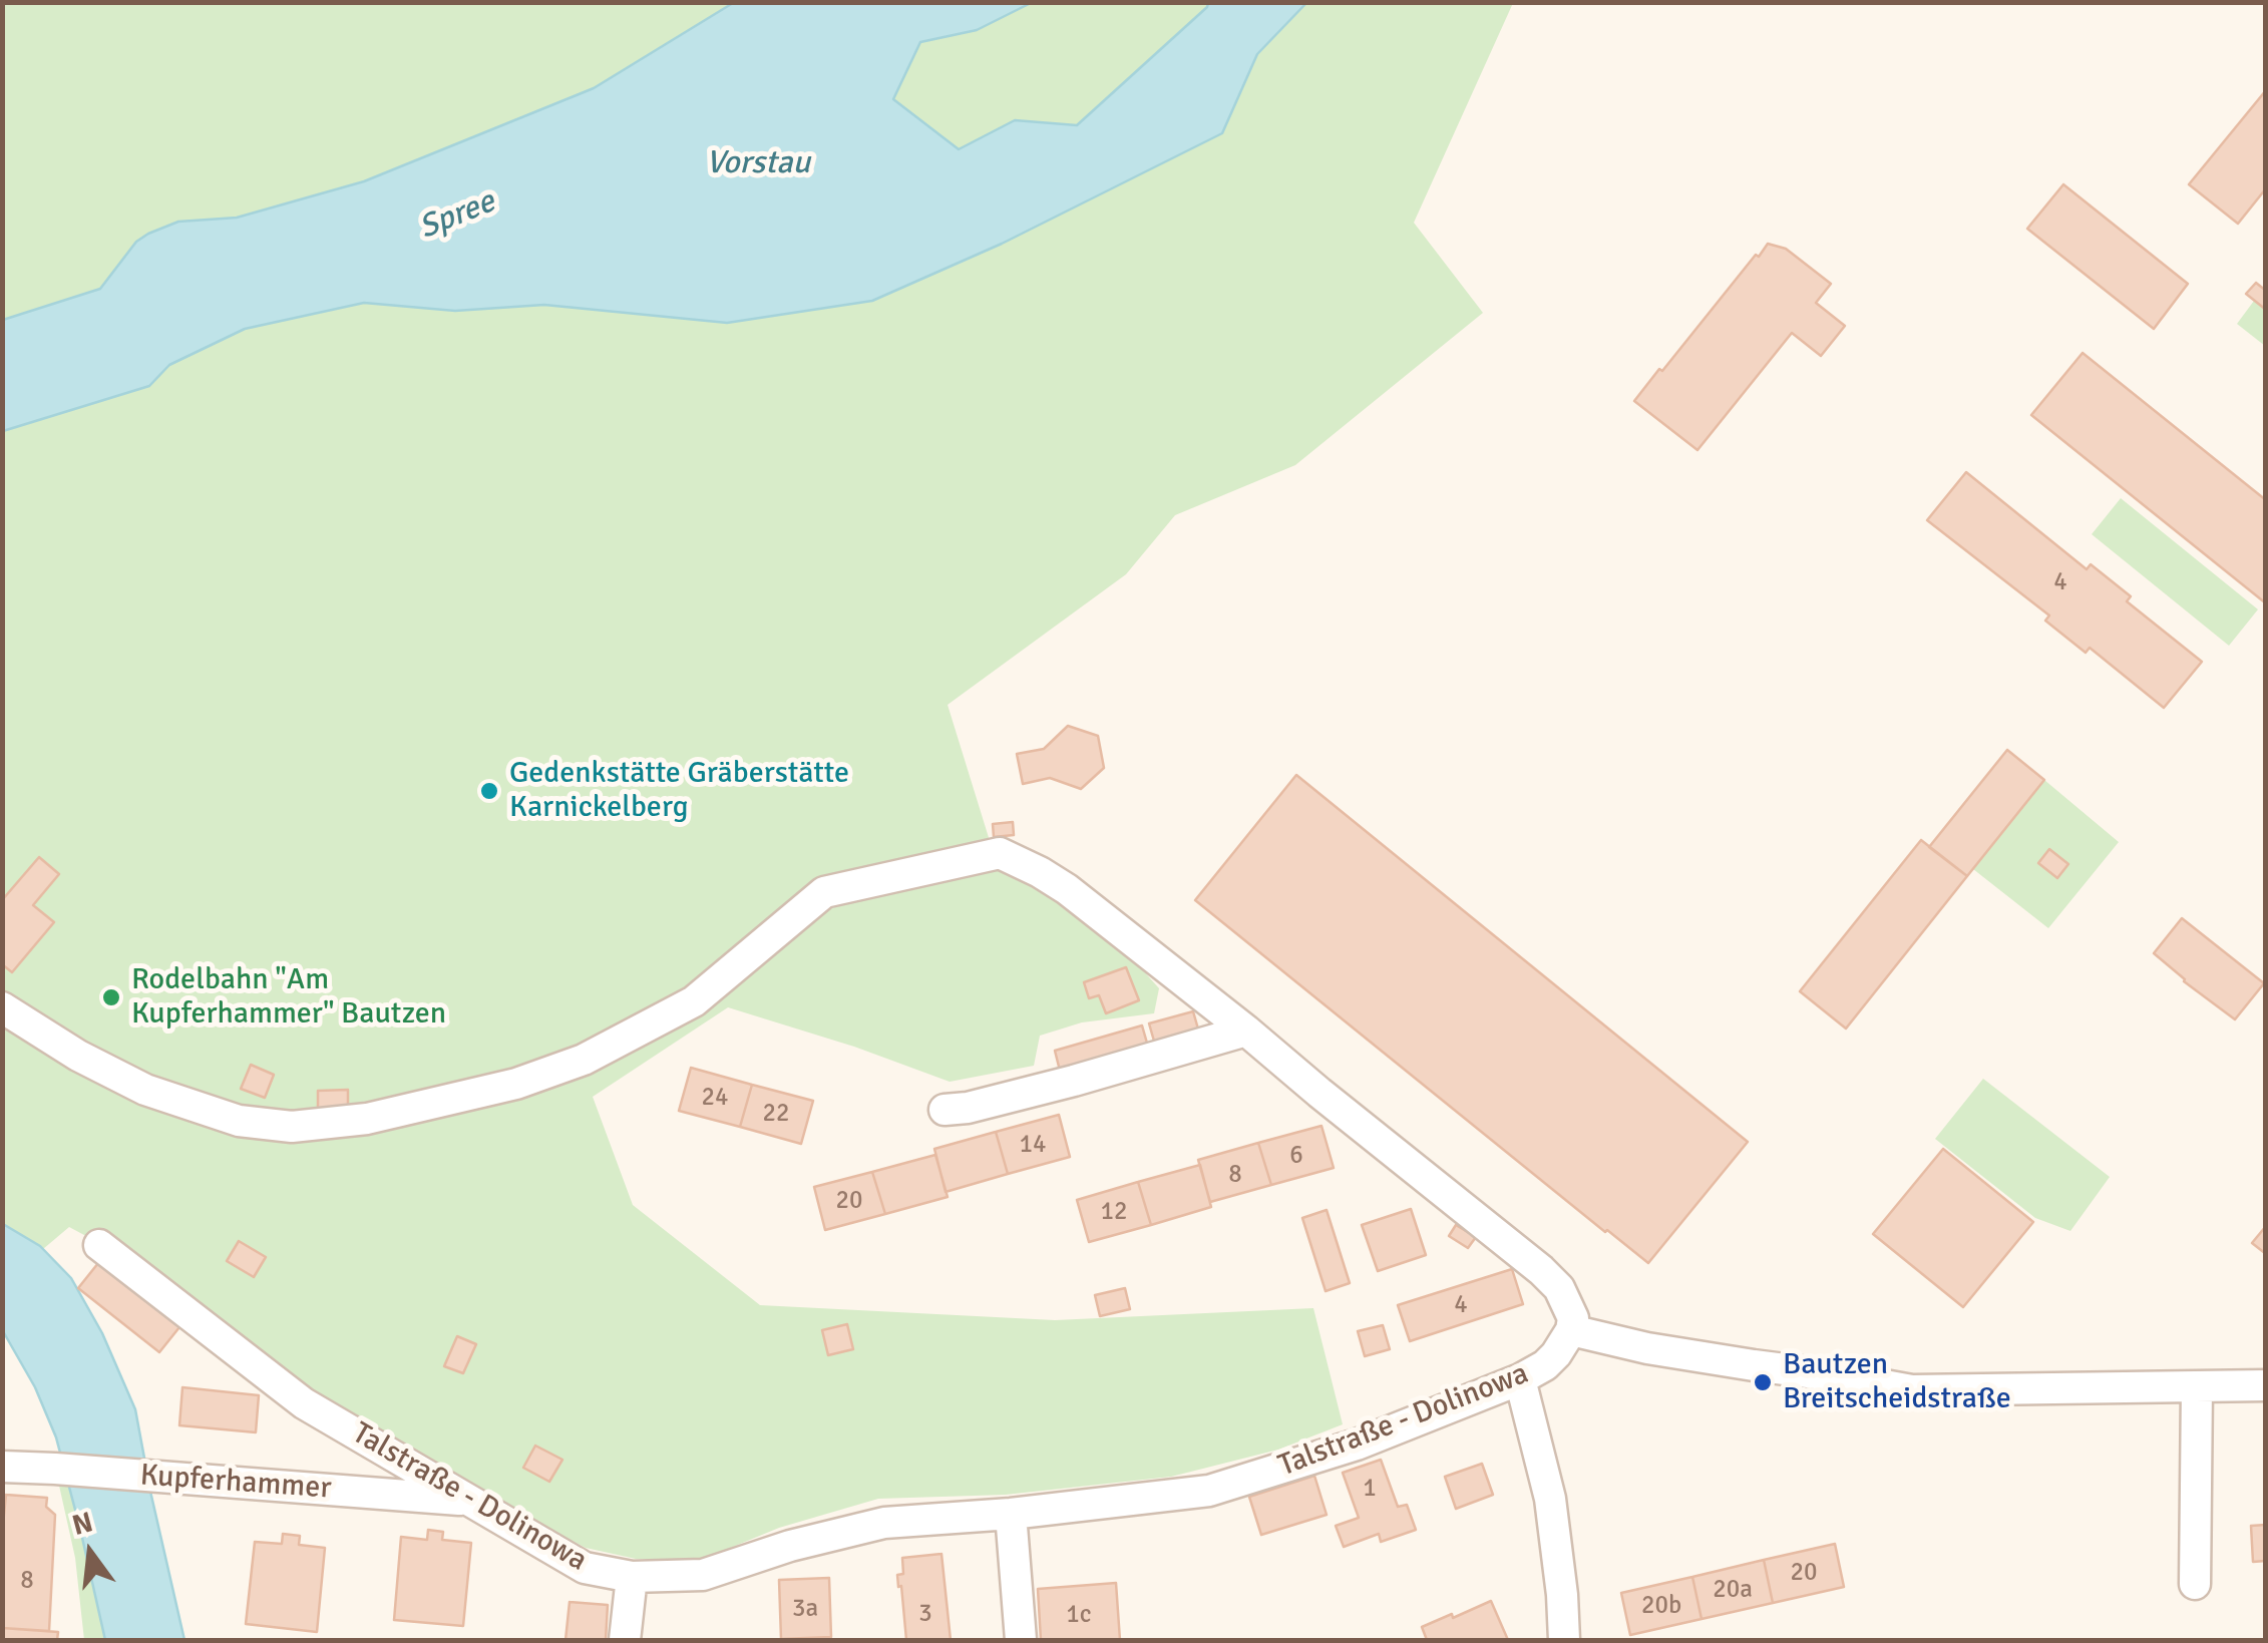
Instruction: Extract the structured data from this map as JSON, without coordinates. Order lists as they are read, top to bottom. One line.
{"streets":{"street":["Talstraße - Dolinowa","Kupferhammer"]},"crossings":[["Talstraße - Dolinowa","Kupferhammer"]],"water":["Vorstau","Spree"],"places":["Gedenkstätte Gräberstätte Karnickelberg","Rodelbahn \"Am Kupferhammer\" Bautzen","Bautzen Breitscheidstraße"],"house_numbers":["4","24","22","14","6","8","20","12","4","1","20","8","20a","20b","3a","3","1c"],"north":"top"}
